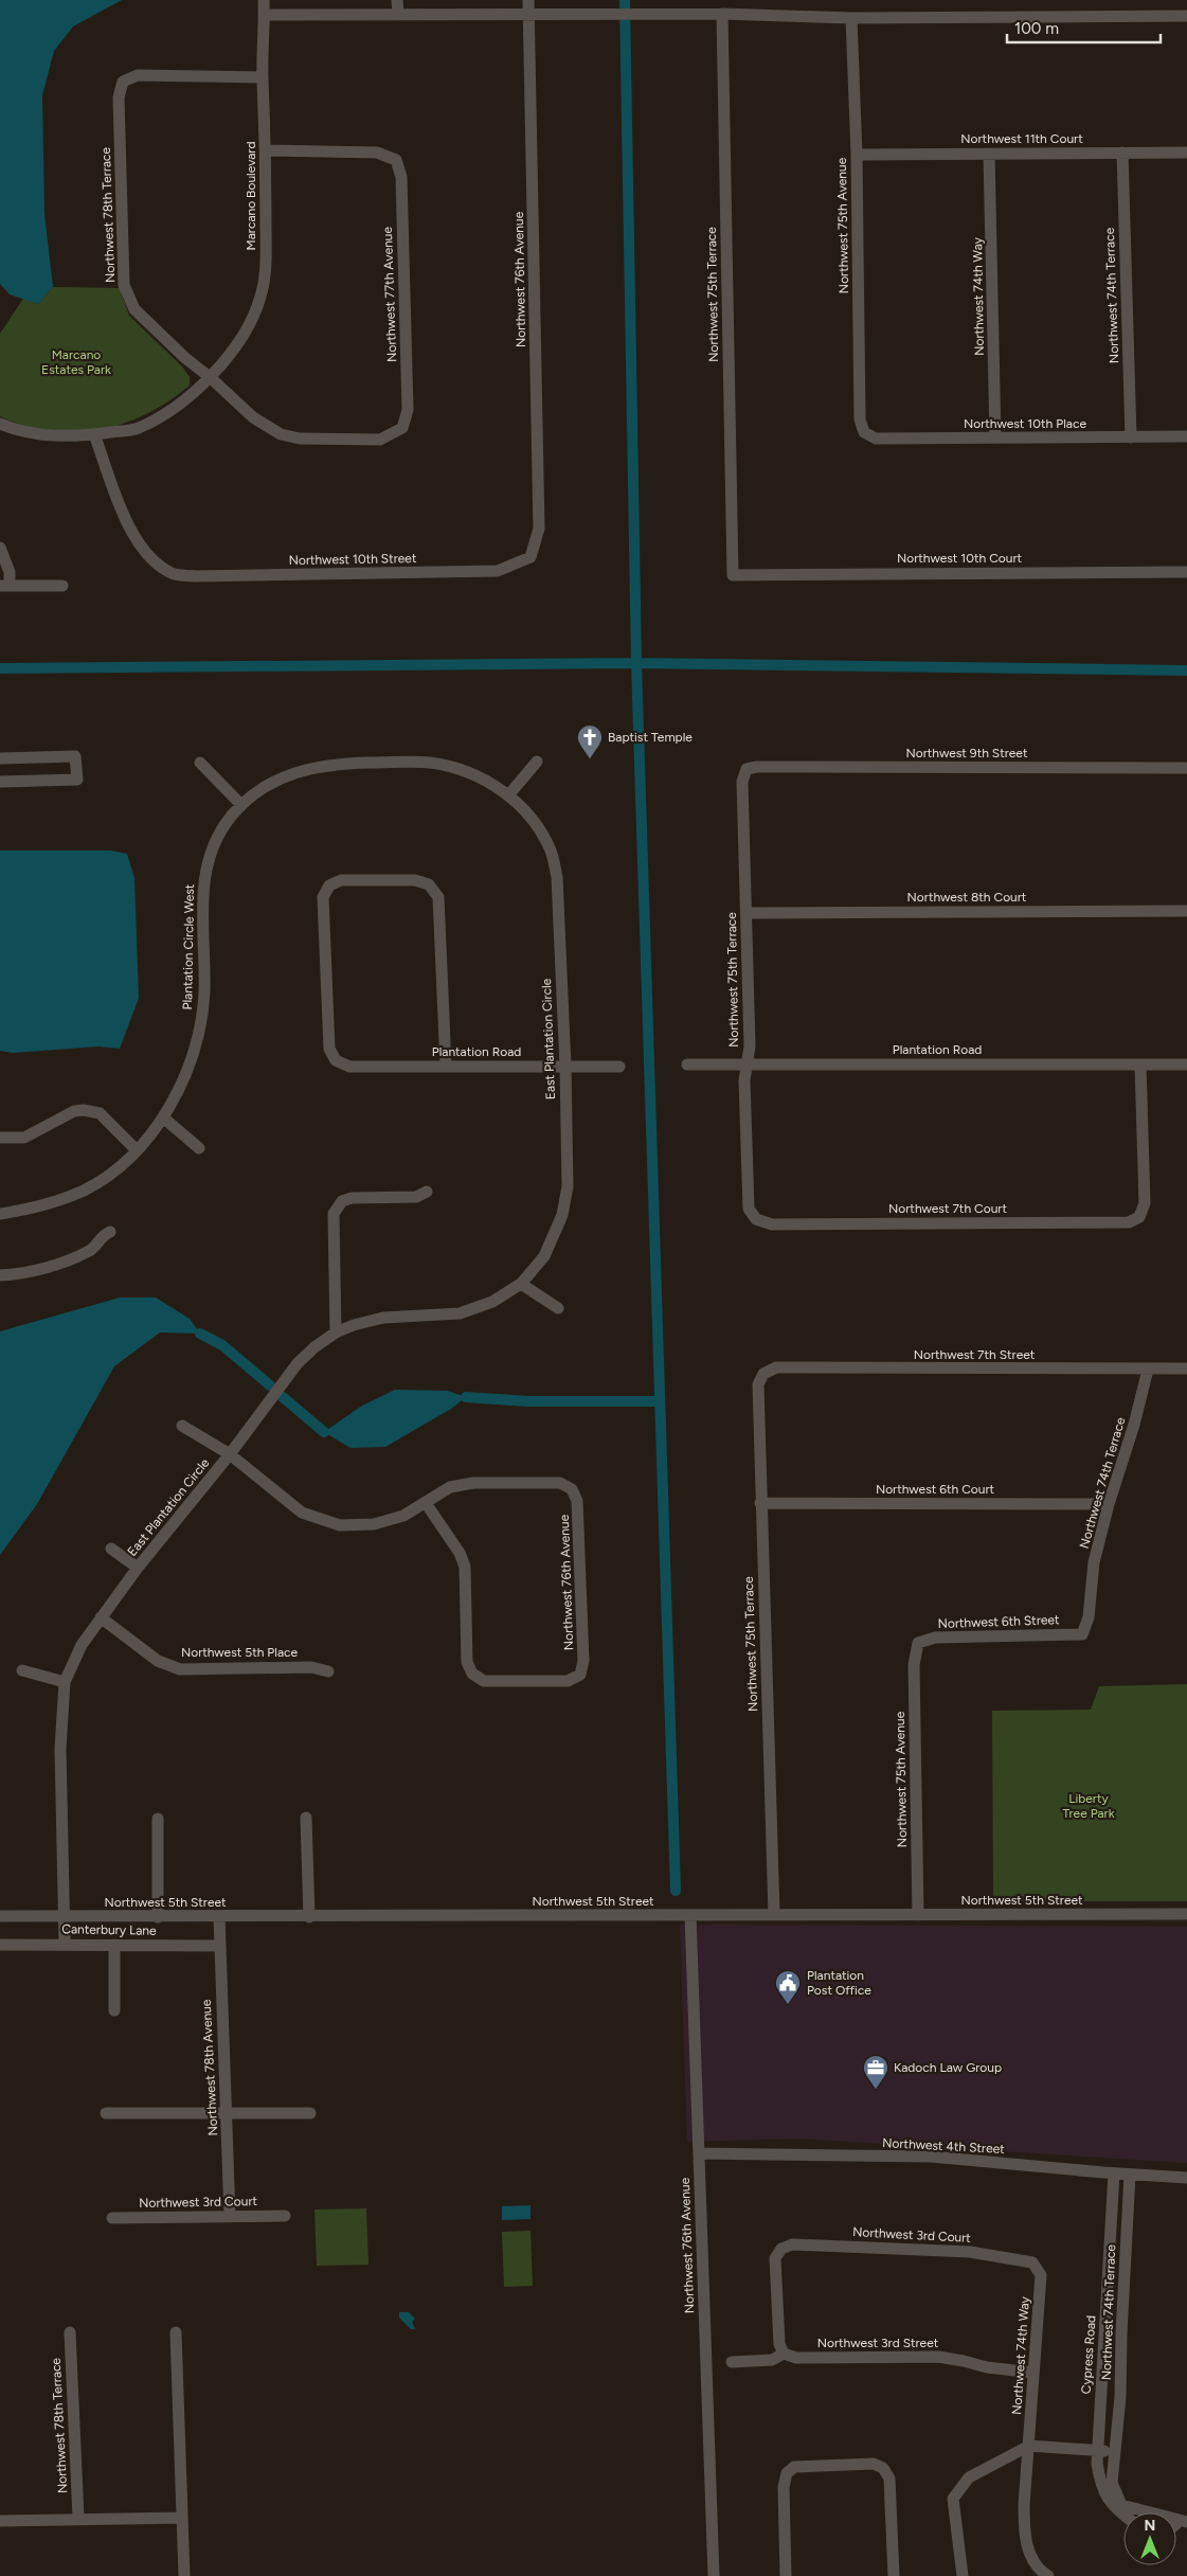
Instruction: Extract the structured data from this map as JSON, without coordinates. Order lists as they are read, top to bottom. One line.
{"streets":{"street":["Northwest 11th Court","Marcano Boulevard","Northwest 78th Terrace","Northwest 75th Avenue","Northwest 76th Avenue","Northwest 77th Avenue","Northwest 75th Terrace","Northwest 74th Terrace","Northwest 74th Way","Northwest 10th Place","Northwest 10th Court","Northwest 10th Street","Northwest 9th Street","Northwest 8th Court","Plantation Circle West","East Plantation Circle","Plantation Road","Northwest 7th Court","Northwest 7th Street","Northwest 6th Court","Northwest 6th Street","Northwest 5th Place","Northwest 5th Street","Canterbury Lane","Northwest 78th Avenue","Northwest 4th Street","Northwest 3rd Court","Northwest 3rd Street","Cypress Road"]},"crossings":[["Northwest 11th Court","Northwest 75th Avenue"],["Northwest 11th Court","Northwest 74th Terrace"],["Northwest 11th Court","Northwest 74th Way"],["Marcano Boulevard","Northwest 78th Terrace"],["Marcano Boulevard","Northwest 77th Avenue"],["Marcano Boulevard","Northwest 10th Street"],["Northwest 78th Terrace","Northwest 77th Avenue"],["Northwest 75th Avenue","Northwest 10th Place"],["Northwest 75th Avenue","Northwest 6th Street"],["Northwest 75th Avenue","Northwest 5th Street"],["Northwest 76th Avenue","Northwest 10th Street"],["Northwest 76th Avenue","Northwest 5th Street"],["Northwest 76th Avenue","Northwest 4th Street"],["Northwest 75th Terrace","Northwest 10th Court"],["Northwest 75th Terrace","Northwest 9th Street"],["Northwest 75th Terrace","Northwest 8th Court"],["Northwest 75th Terrace","Plantation Road"],["Northwest 75th Terrace","Northwest 7th Court"],["Northwest 75th Terrace","Northwest 7th Street"],["Northwest 75th Terrace","Northwest 6th Court"],["Northwest 75th Terrace","Northwest 5th Street"],["Northwest 74th Terrace","Northwest 10th Place"],["Northwest 74th Terrace","Northwest 7th Street"],["Northwest 74th Terrace","Northwest 6th Court"],["Northwest 74th Terrace","Northwest 6th Street"],["Northwest 74th Terrace","Northwest 4th Street"],["Northwest 74th Way","Northwest 10th Place"],["Northwest 74th Way","Northwest 3rd Court"],["Northwest 74th Way","Northwest 3rd Street"],["Plantation Circle West","East Plantation Circle"],["East Plantation Circle","Plantation Road"],["East Plantation Circle","Northwest 5th Place"],["East Plantation Circle","Northwest 5th Street"],["Plantation Road","Northwest 7th Court"],["Northwest 5th Street","Northwest 78th Avenue"],["Canterbury Lane","Northwest 78th Avenue"],["Northwest 78th Avenue","Northwest 3rd Court"],["Northwest 4th Street","Cypress Road"],["Northwest 3rd Court","Northwest 3rd Street"]],"parks":["Marcano Estates Park","Liberty Tree Park"],"places":{"church":["Baptist Temple"],"public building":["Plantation Post Office"],"office":["Kadoch Law Group"]},"scale_bar":"100 m","north":"top"}
